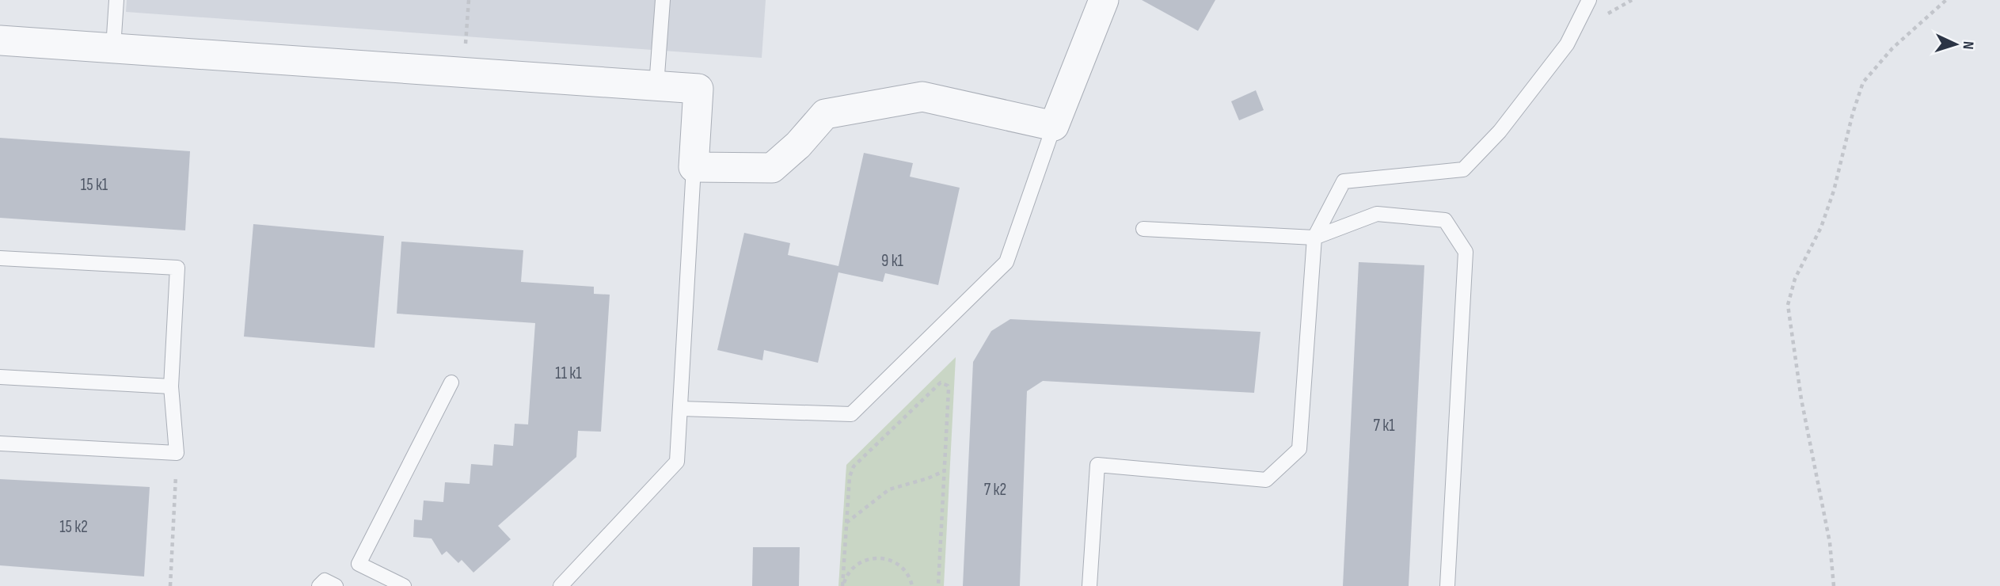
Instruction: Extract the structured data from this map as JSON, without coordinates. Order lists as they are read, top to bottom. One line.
{"house_numbers":["15 к1","9 к1","11 к1","7 к1","7 к2","15 к2"],"north":"right"}
